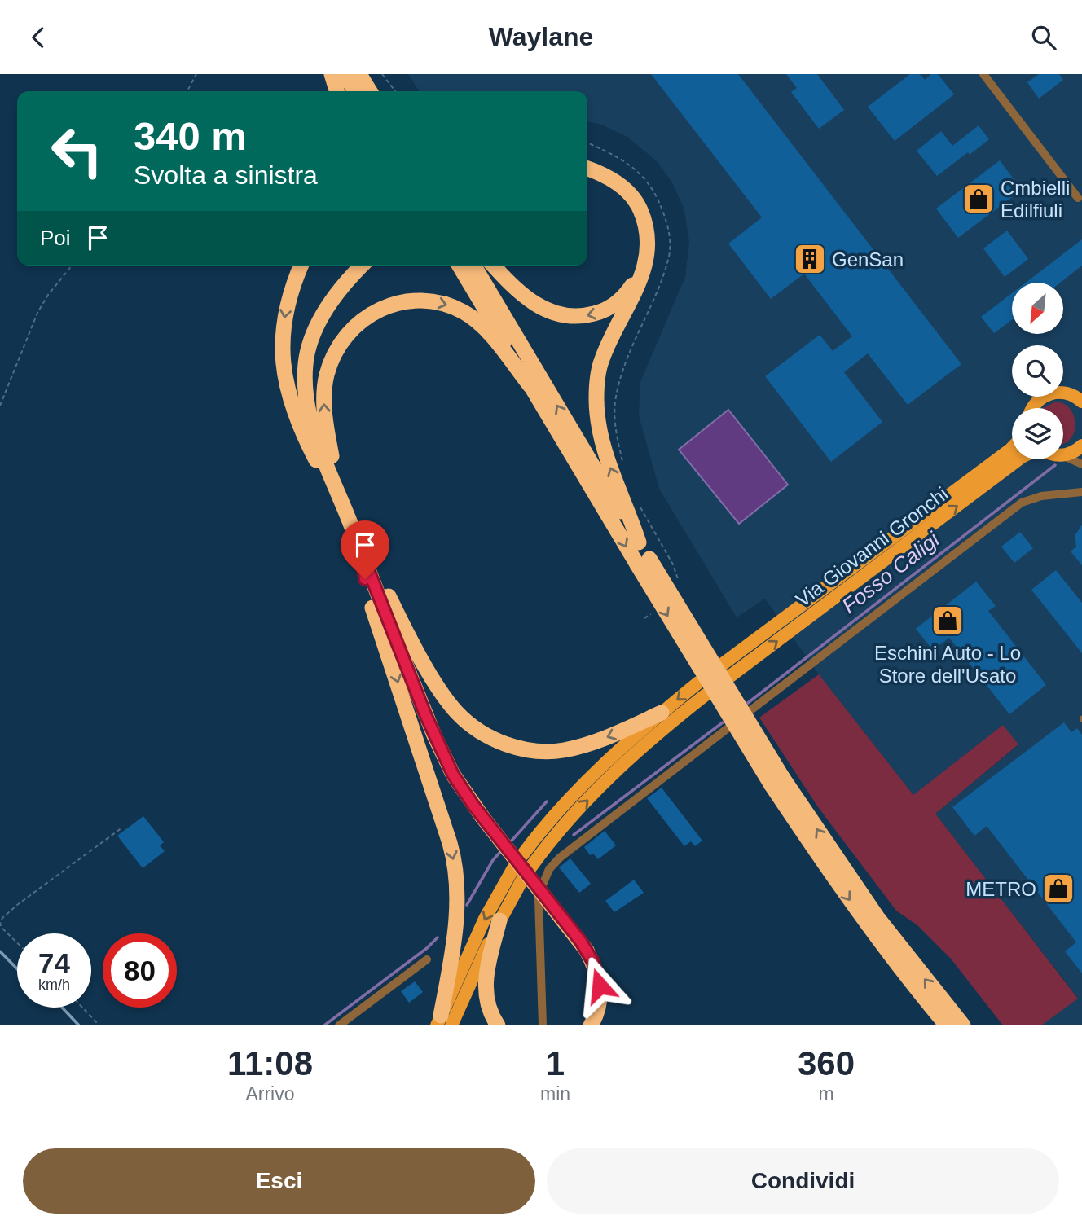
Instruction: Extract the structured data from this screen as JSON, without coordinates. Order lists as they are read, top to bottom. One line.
{"streets":{"main road":["Via Giovanni Gronchi"]},"water":["Fosso Caligi"],"places":{"shop":["Cmbielli Edilfiuli","Eschini Auto - Lo Store dell'Usato","METRO"],"building":["GenSan"]},"north":"bottom left","page":{"header":"Waylane","turn":["340 m","Svolta a sinistra"],"then":"Poi","speed":"74 km/h","limit":"80","eta":["11:08","Arrivo","1","min","360","m"],"buttons":["Esci","Condividi"]}}
